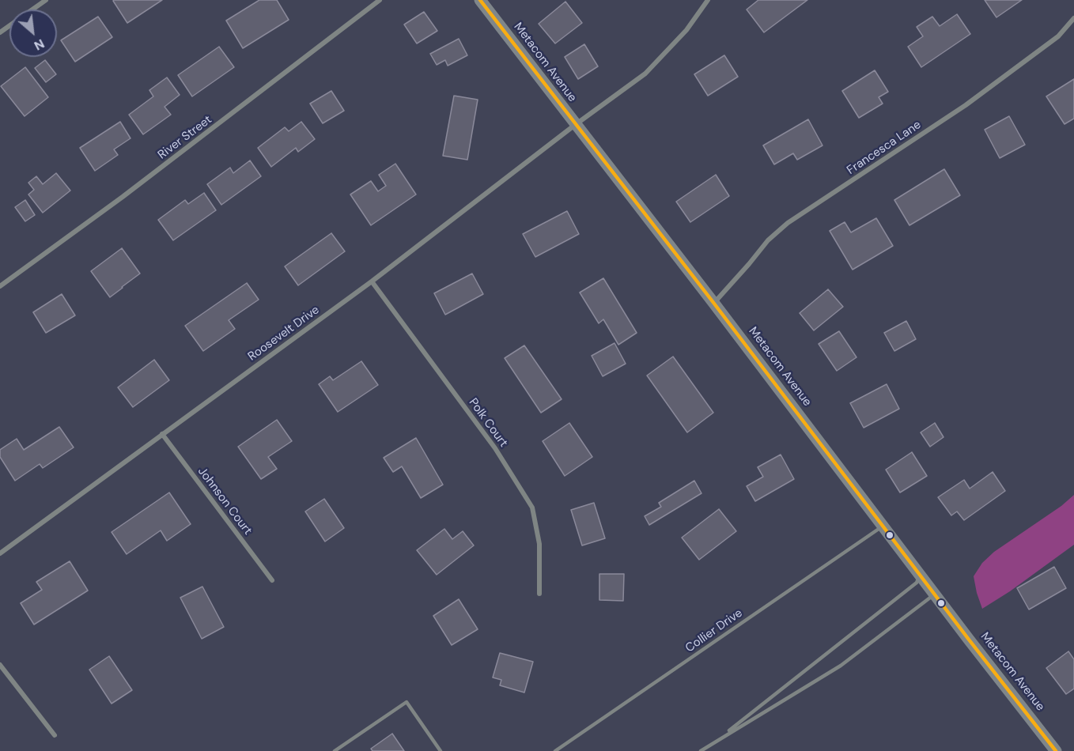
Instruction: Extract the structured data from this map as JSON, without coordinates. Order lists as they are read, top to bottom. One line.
{"streets":{"main road":["Metacom Avenue"],"street":["River Street","Francesca Lane","Roosevelt Drive","Polk Court","Johnson Court"],"lane":["Collier Drive"]},"crossings":[["Metacom Avenue","Francesca Lane"],["Metacom Avenue","Roosevelt Drive"],["Metacom Avenue","Collier Drive"],["Roosevelt Drive","Polk Court"],["Roosevelt Drive","Johnson Court"]],"north":"bottom right"}
